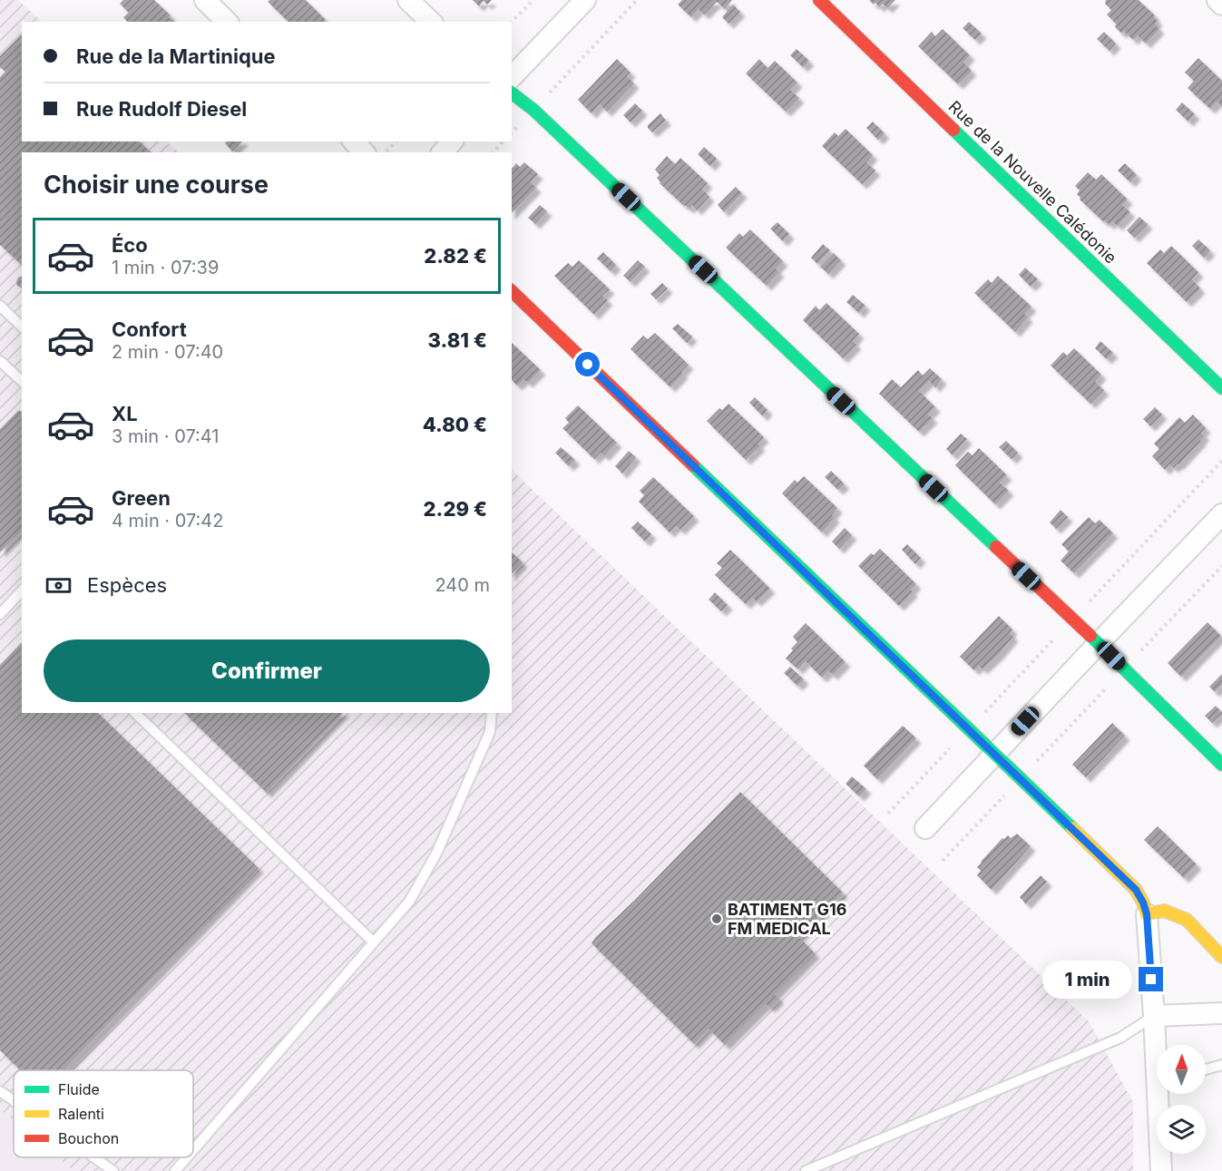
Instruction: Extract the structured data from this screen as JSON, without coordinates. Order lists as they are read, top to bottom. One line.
{"streets":{"street":["Rue de la Nouvelle Calédonie"]},"places":["BATIMENT G16 FM MEDICAL"],"legend":["Fluide","Ralenti","Bouchon"],"north":"top","page":{"banner":["Rue de la Martinique","Rue Rudolf Diesel"],"heading":"Choisir une course","list":[{"name":"Éco","note":"1 min · 07:39","value":"2.82 €"},{"name":"Confort","note":"2 min · 07:40","value":"3.81 €"},{"name":"XL","note":"3 min · 07:41","value":"4.80 €"},{"name":"Green","note":"4 min · 07:42","value":"2.29 €"}],"pay":["Espèces","240 m"],"buttons":"Confirmer","bubble":"1 min"}}
